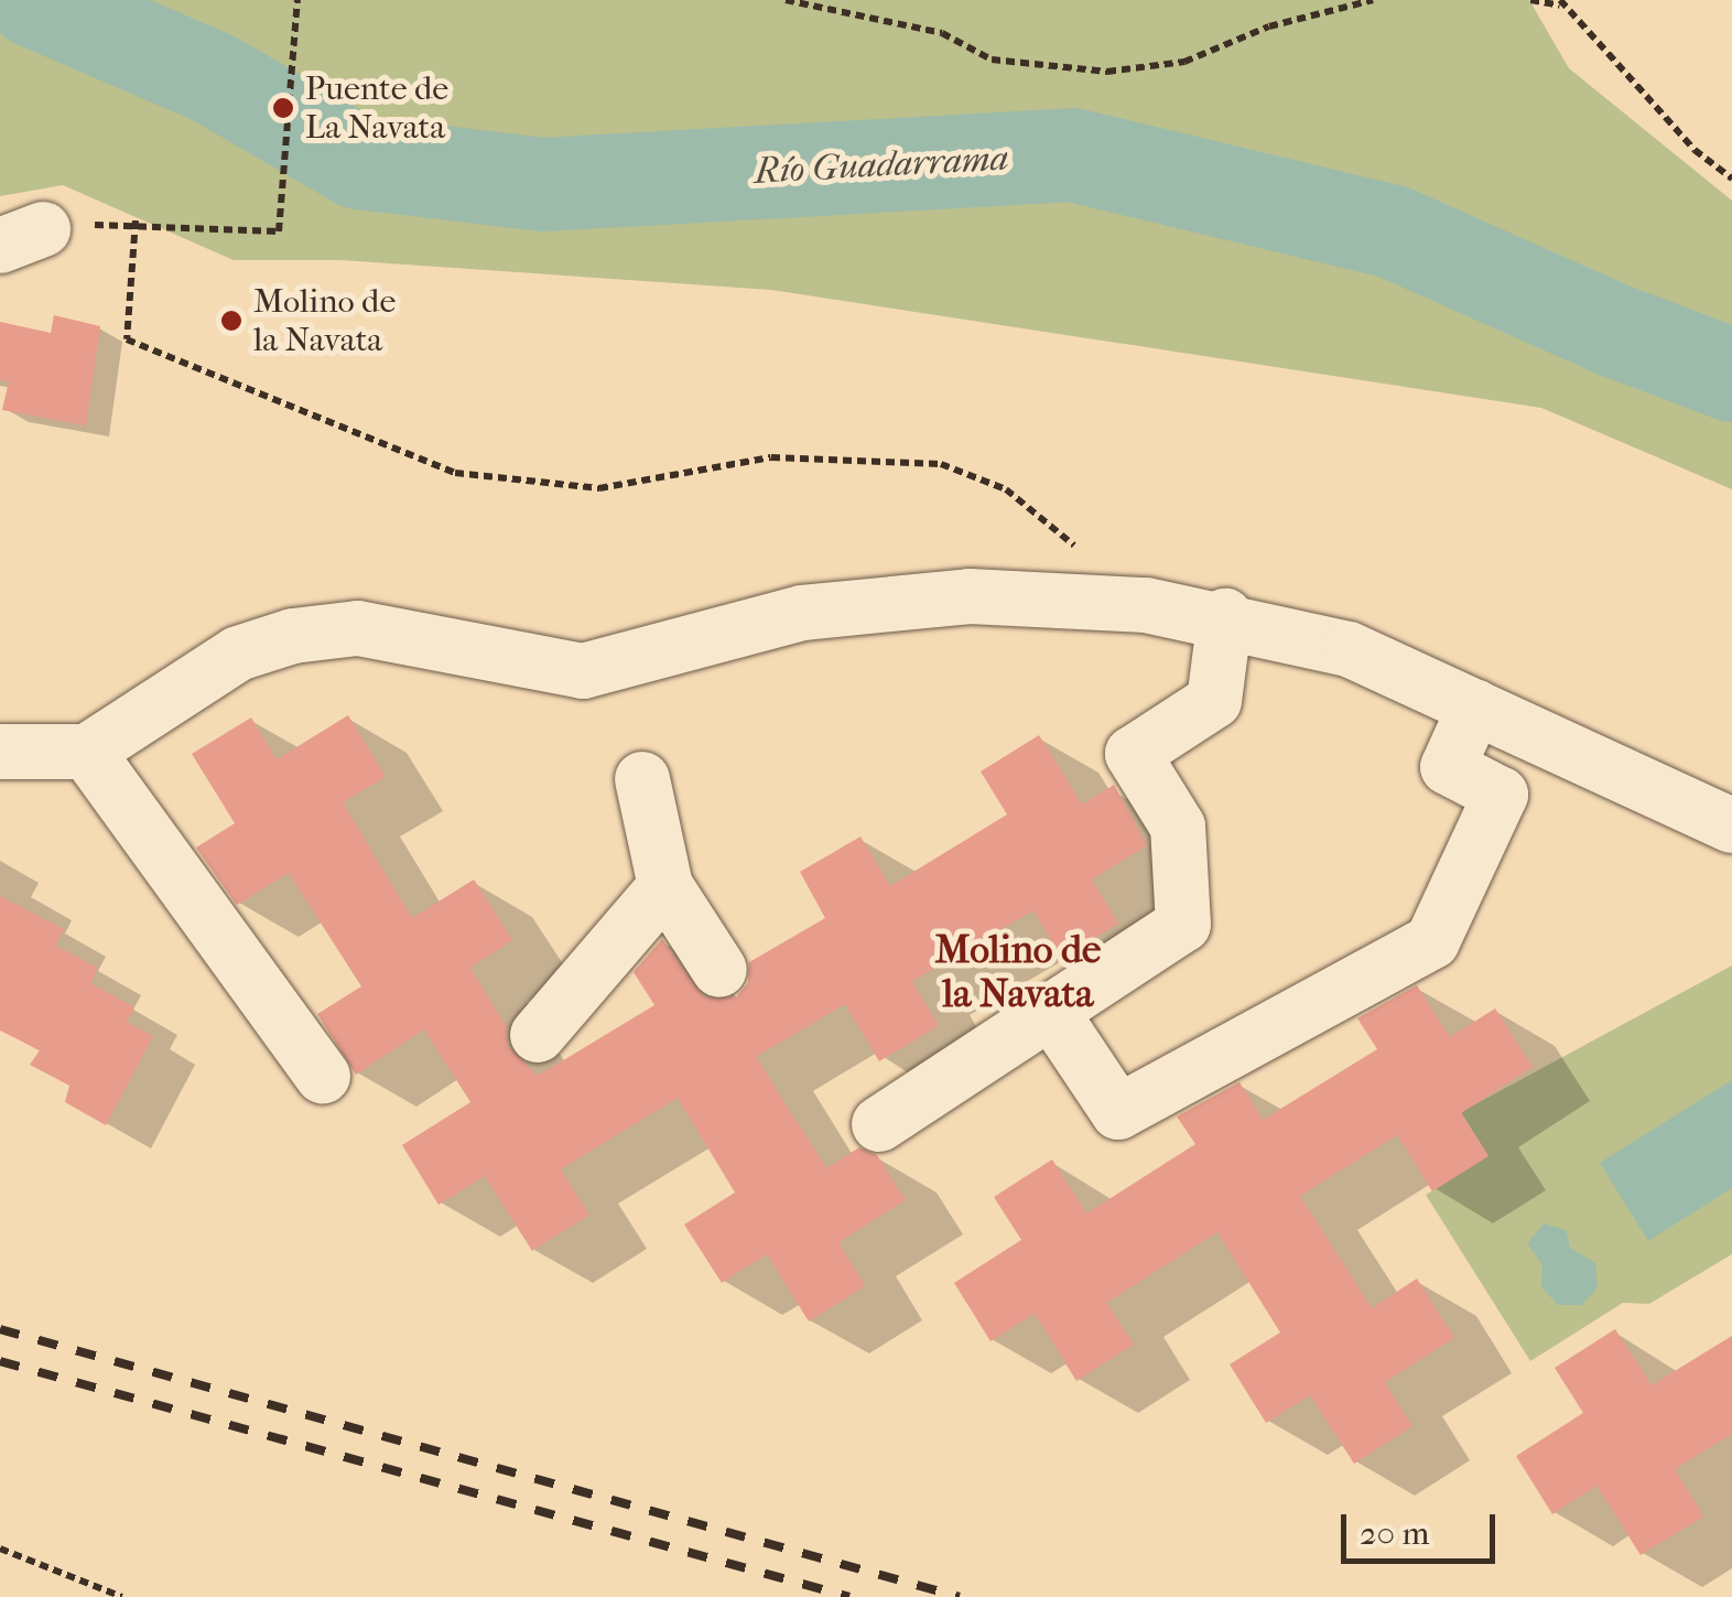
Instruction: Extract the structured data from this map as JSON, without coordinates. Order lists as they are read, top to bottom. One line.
{"districts":["Molino de la Navata"],"water":["Río Guadarrama"],"places":["Puente de La Navata","Molino de la Navata"],"scale_bar":"20 m"}
